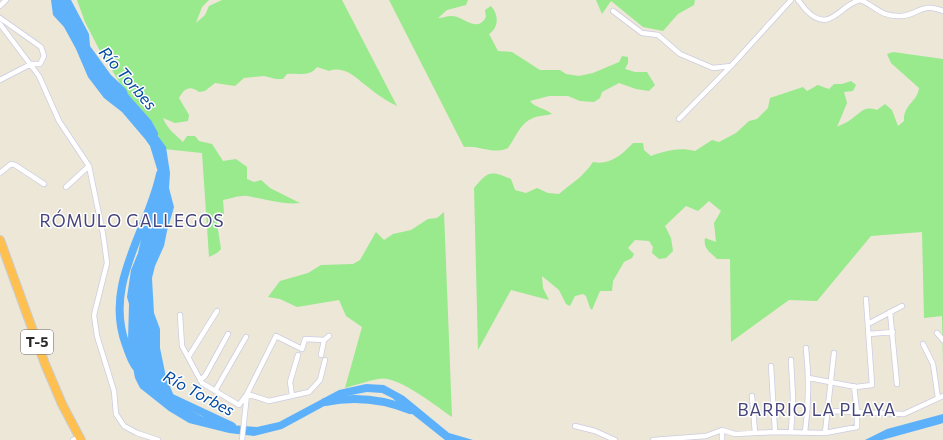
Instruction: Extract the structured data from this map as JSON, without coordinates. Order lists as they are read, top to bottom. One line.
{"streets":{"highway":["T-5"]},"districts":["RÓMULO GALLEGOS","BARRIO LA PLAYA"],"water":["Río Torbes"]}
